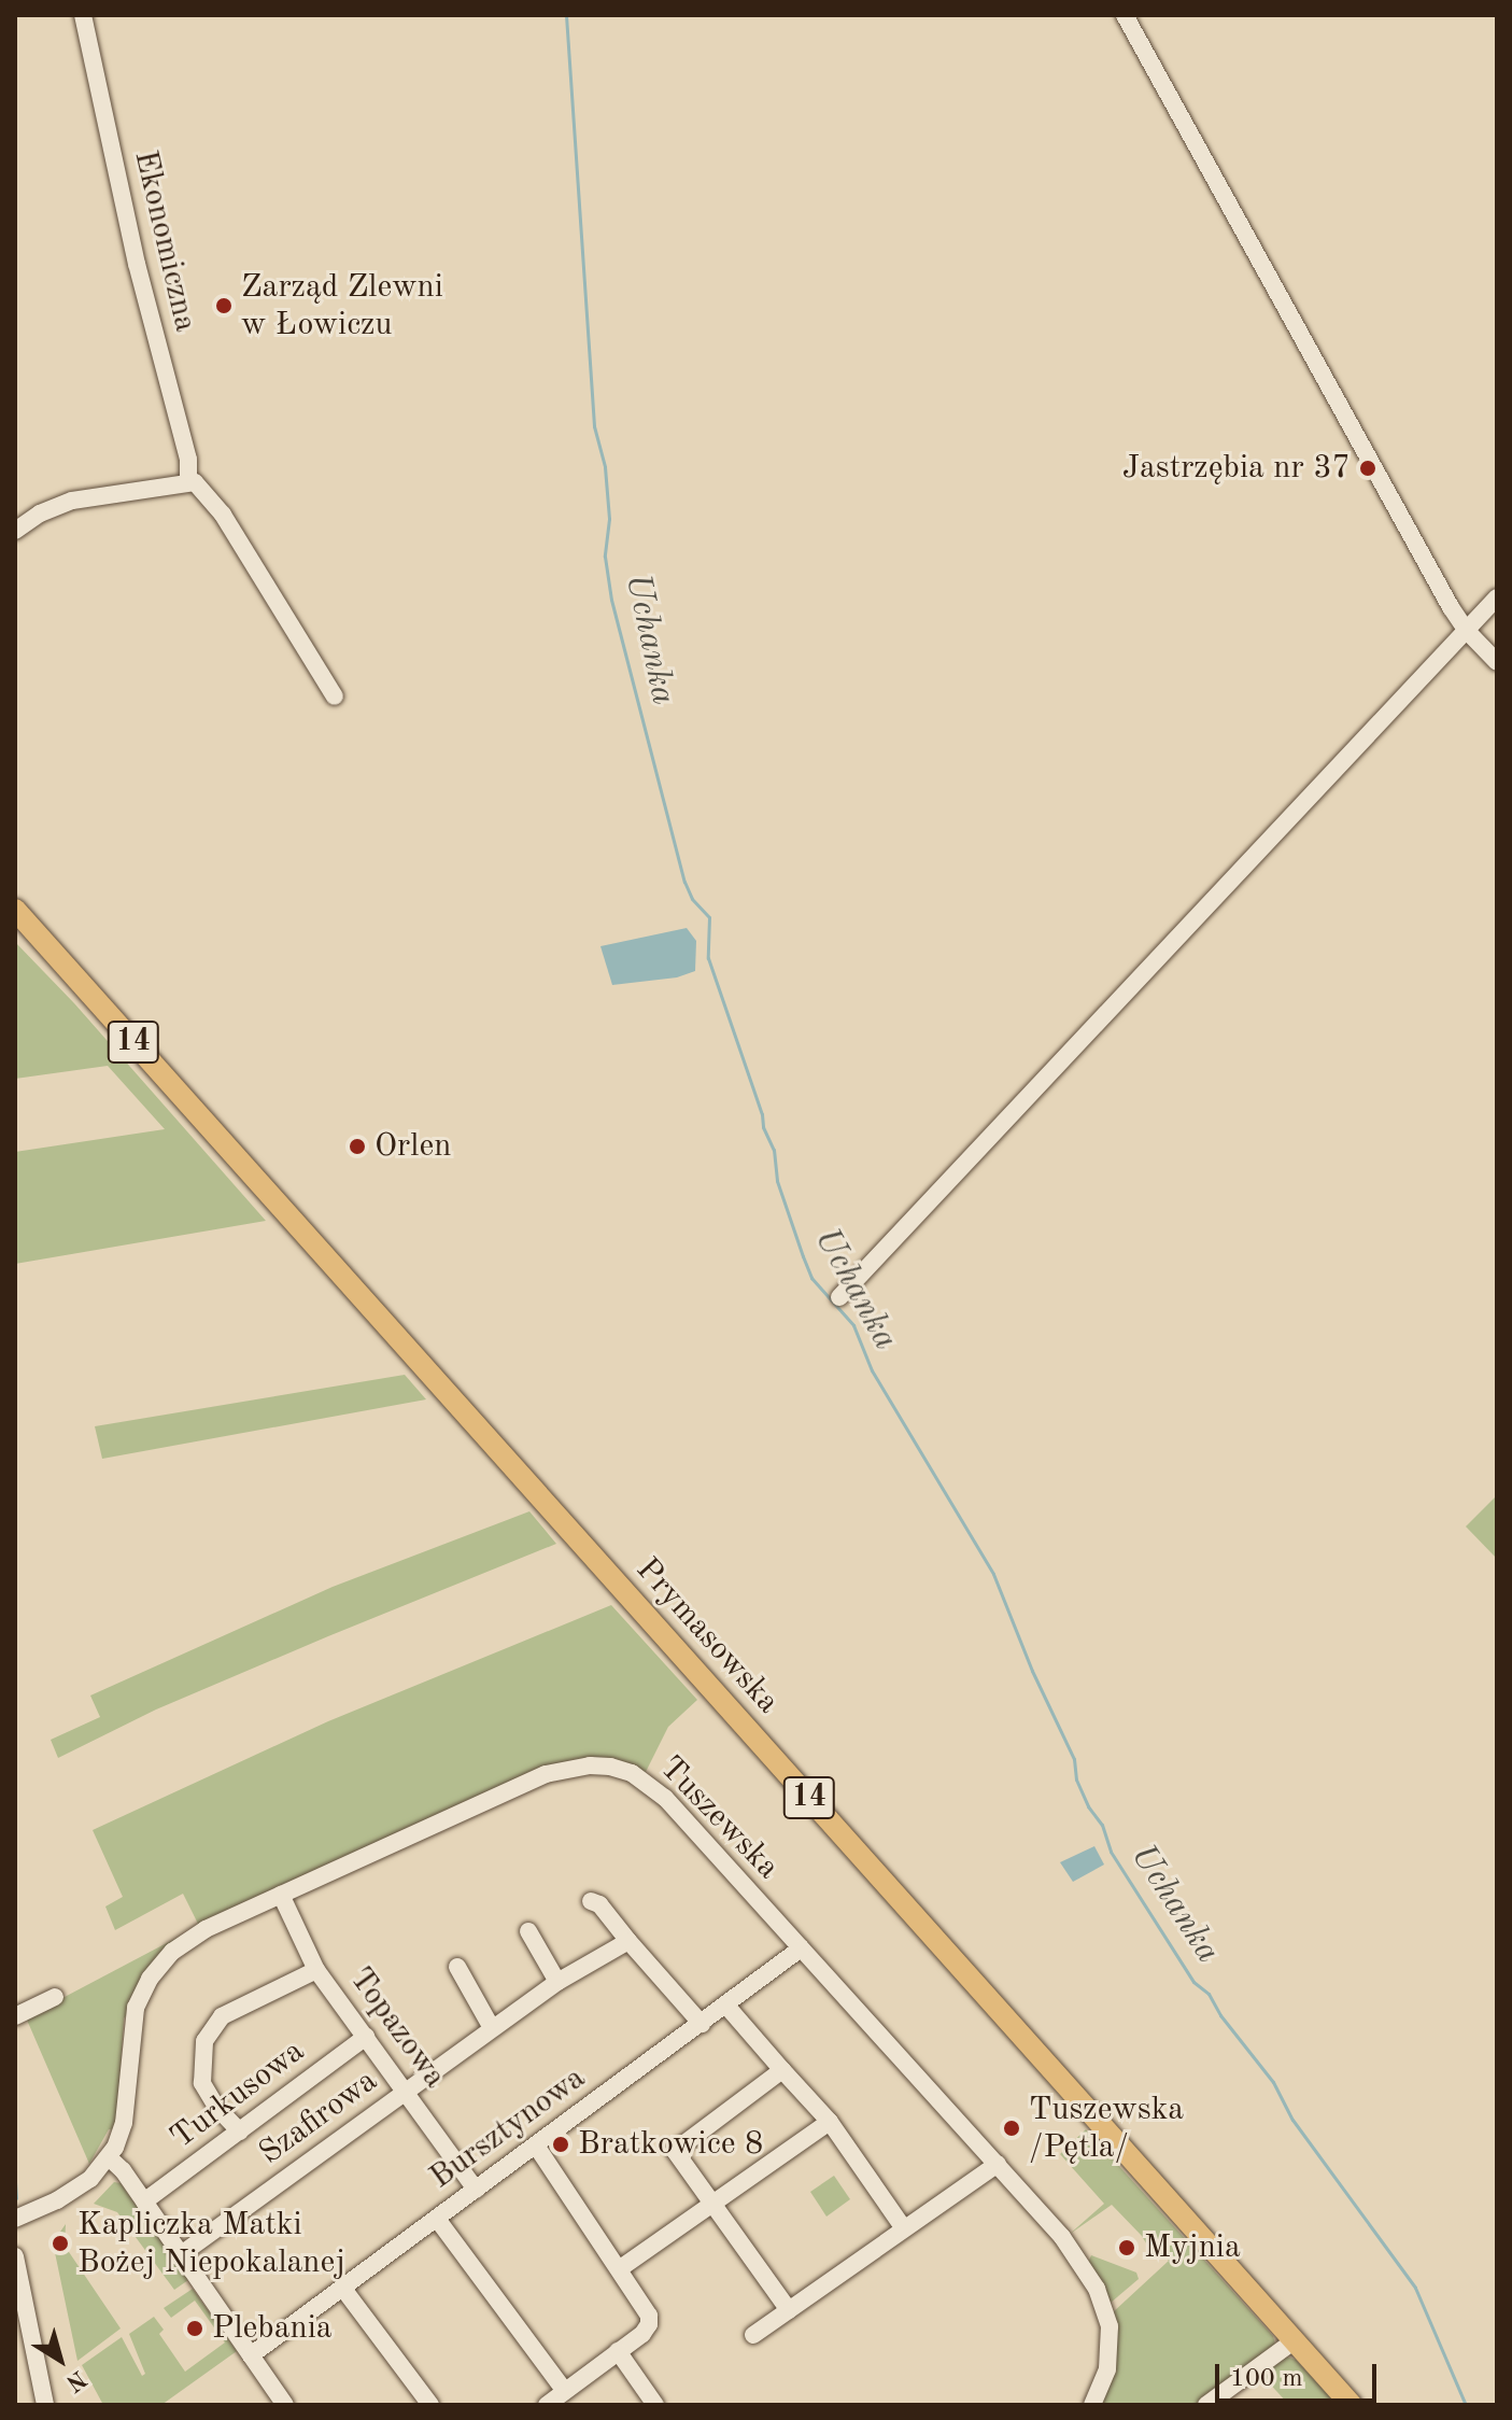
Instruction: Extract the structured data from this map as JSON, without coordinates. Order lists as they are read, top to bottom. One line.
{"streets":{"main road":["14","Prymasowska"],"street":["Ekonomiczna","Tuszewska","Topazowa","Turkusowa","Szafirowa","Bursztynowa"]},"crossings":[["Tuszewska","Topazowa"],["Tuszewska","Bursztynowa"],["Topazowa","Turkusowa"],["Topazowa","Szafirowa"],["Topazowa","Bursztynowa"]],"water":["Uchanka"],"places":["Zarząd Zlewni w Łowiczu","Jastrzębia nr 37","Orlen","Tuszewska /Pętla/","Bratkowice 8","Kapliczka Matki Bożej Niepokalanej","Myjnia","Plebania"],"scale_bar":"100 m","north":"bottom right"}
